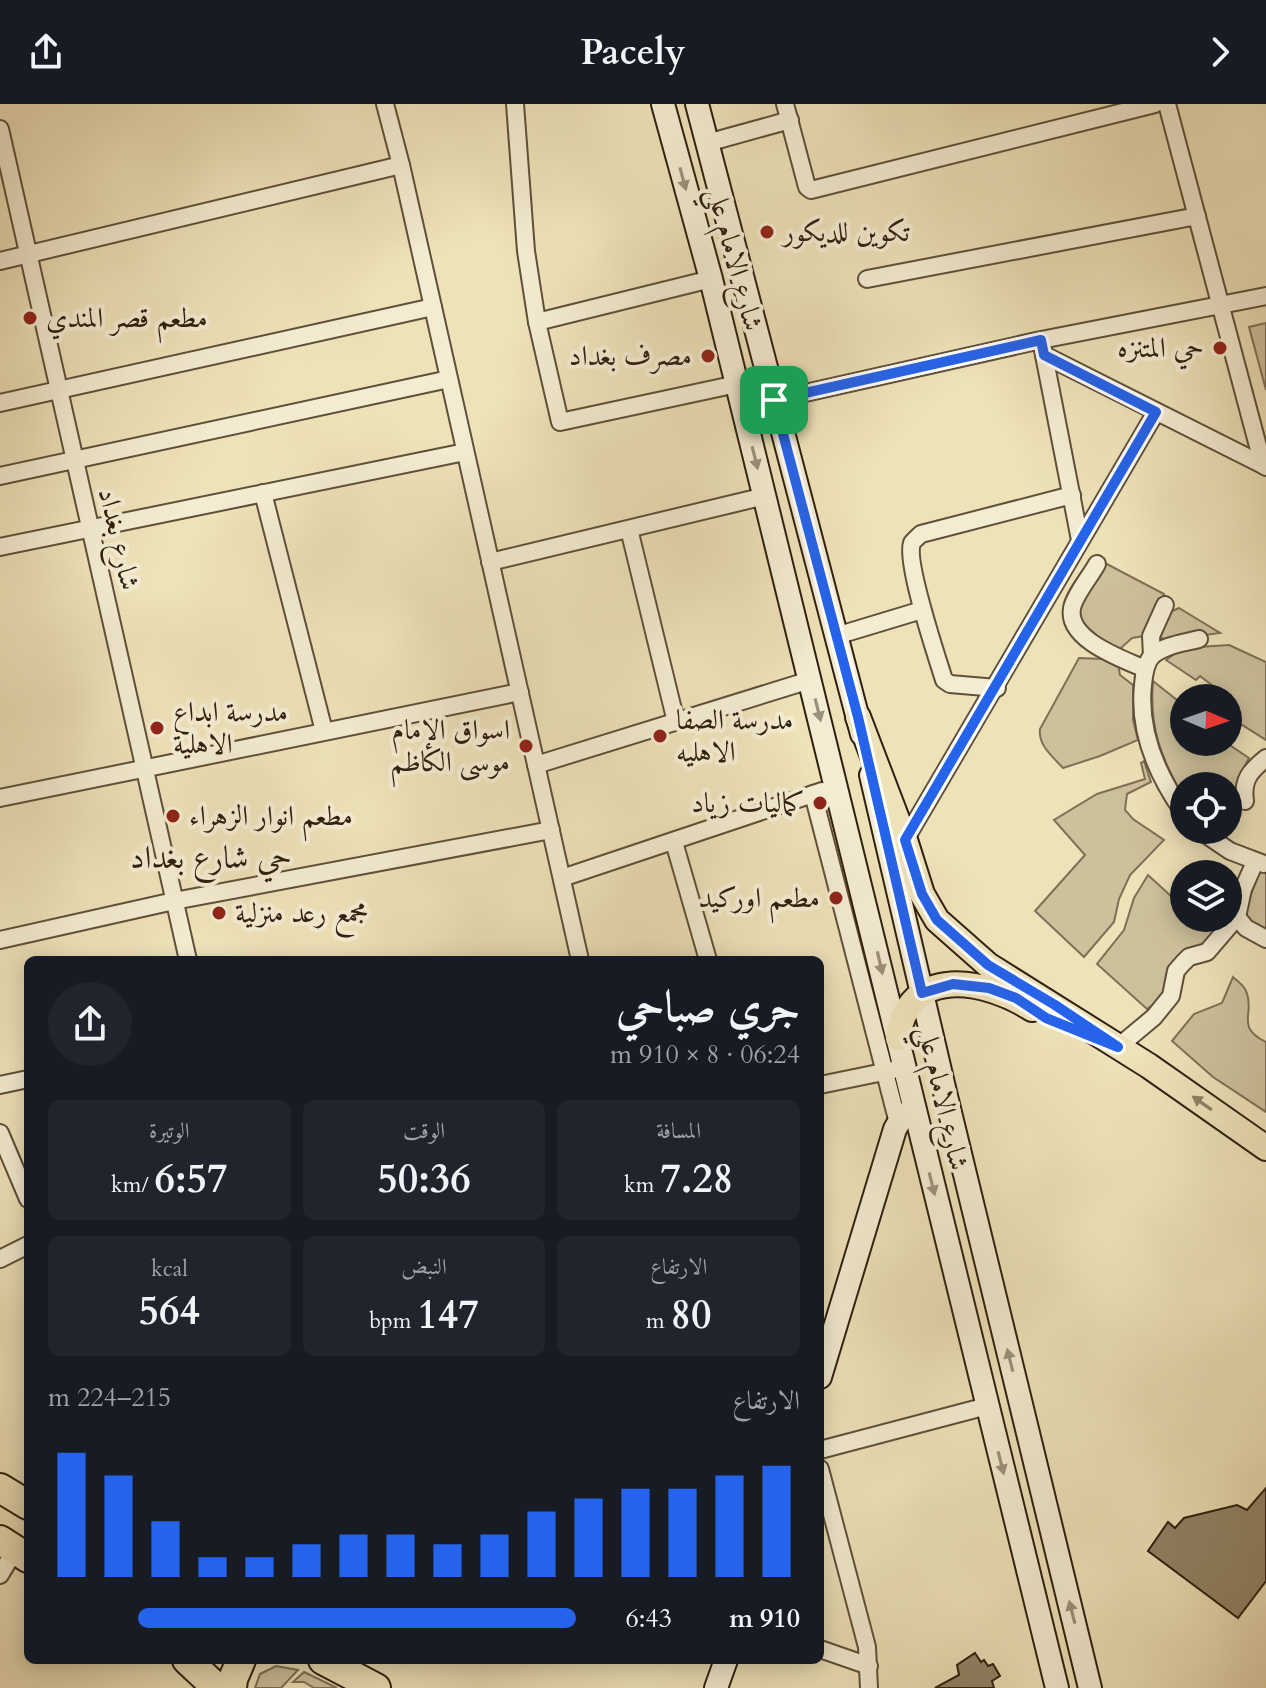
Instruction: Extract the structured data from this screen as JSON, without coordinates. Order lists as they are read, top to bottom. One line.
{"streets":{"main road":["شارع الامام علي"],"street":["شارع بغداد"]},"districts":["حي شارع بغداد"],"places":["تكوين للديكور","مطعم قصر المندي","حي المتنزه","مصرف بغداد","مدرسة ابداع الاهلية","مدرسة الصفا الاهليه","اسواق الإمام موسى الكاظم","كماليات زياد","مطعم انوار الزهراء","مطعم اوركيد","مجمع رعد منزلية"],"north":"right","page":{"header":"Pacely","heading":["جري صباحي","06:24 · 8 × 910 m"],"stats":[["المسافة","7.28 km"],["الوقت","50:36"],["الوتيرة","6:57 /km"],["الارتفاع","80 m"],["النبض","147 bpm"],["kcal","564"]],"chart":["الارتفاع","215–224 m"],"list":[{"name":"910 m","note":"6:43"}]}}
